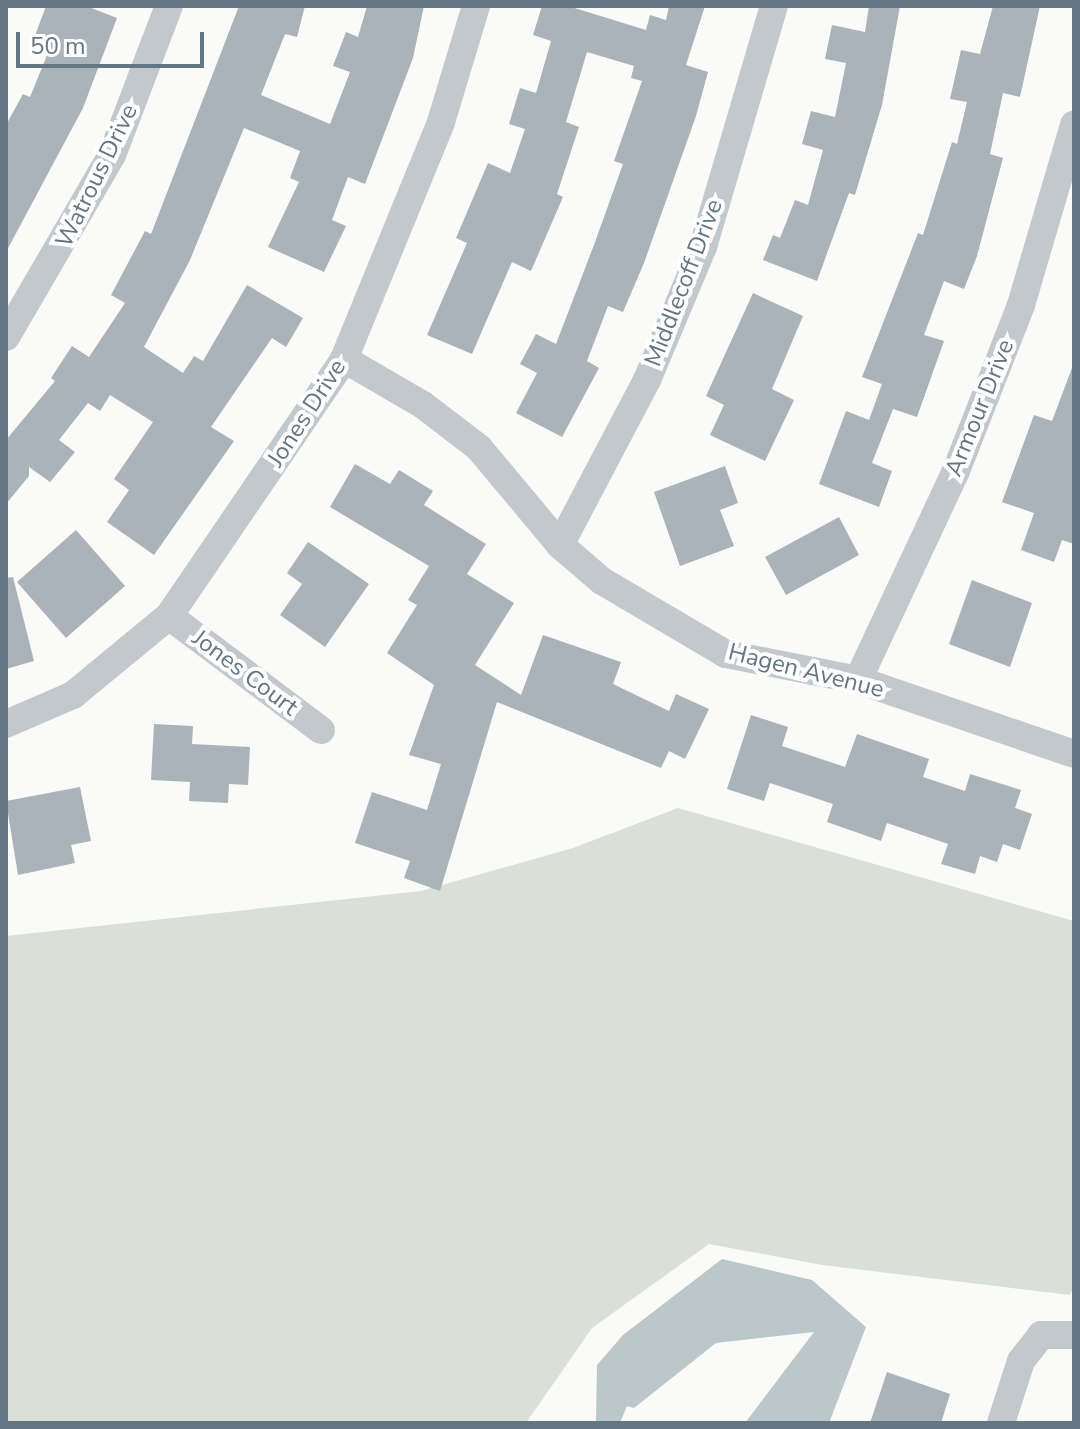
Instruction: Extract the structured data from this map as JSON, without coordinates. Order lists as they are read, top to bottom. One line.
{"streets":{"street":["Watrous Drive","Middlecoff Drive","Armour Drive","Jones Drive","Hagen Avenue","Jones Court"]},"crossings":[["Middlecoff Drive","Hagen Avenue"],["Armour Drive","Hagen Avenue"],["Jones Drive","Hagen Avenue"],["Jones Drive","Jones Court"]],"scale_bar":"50 m"}
